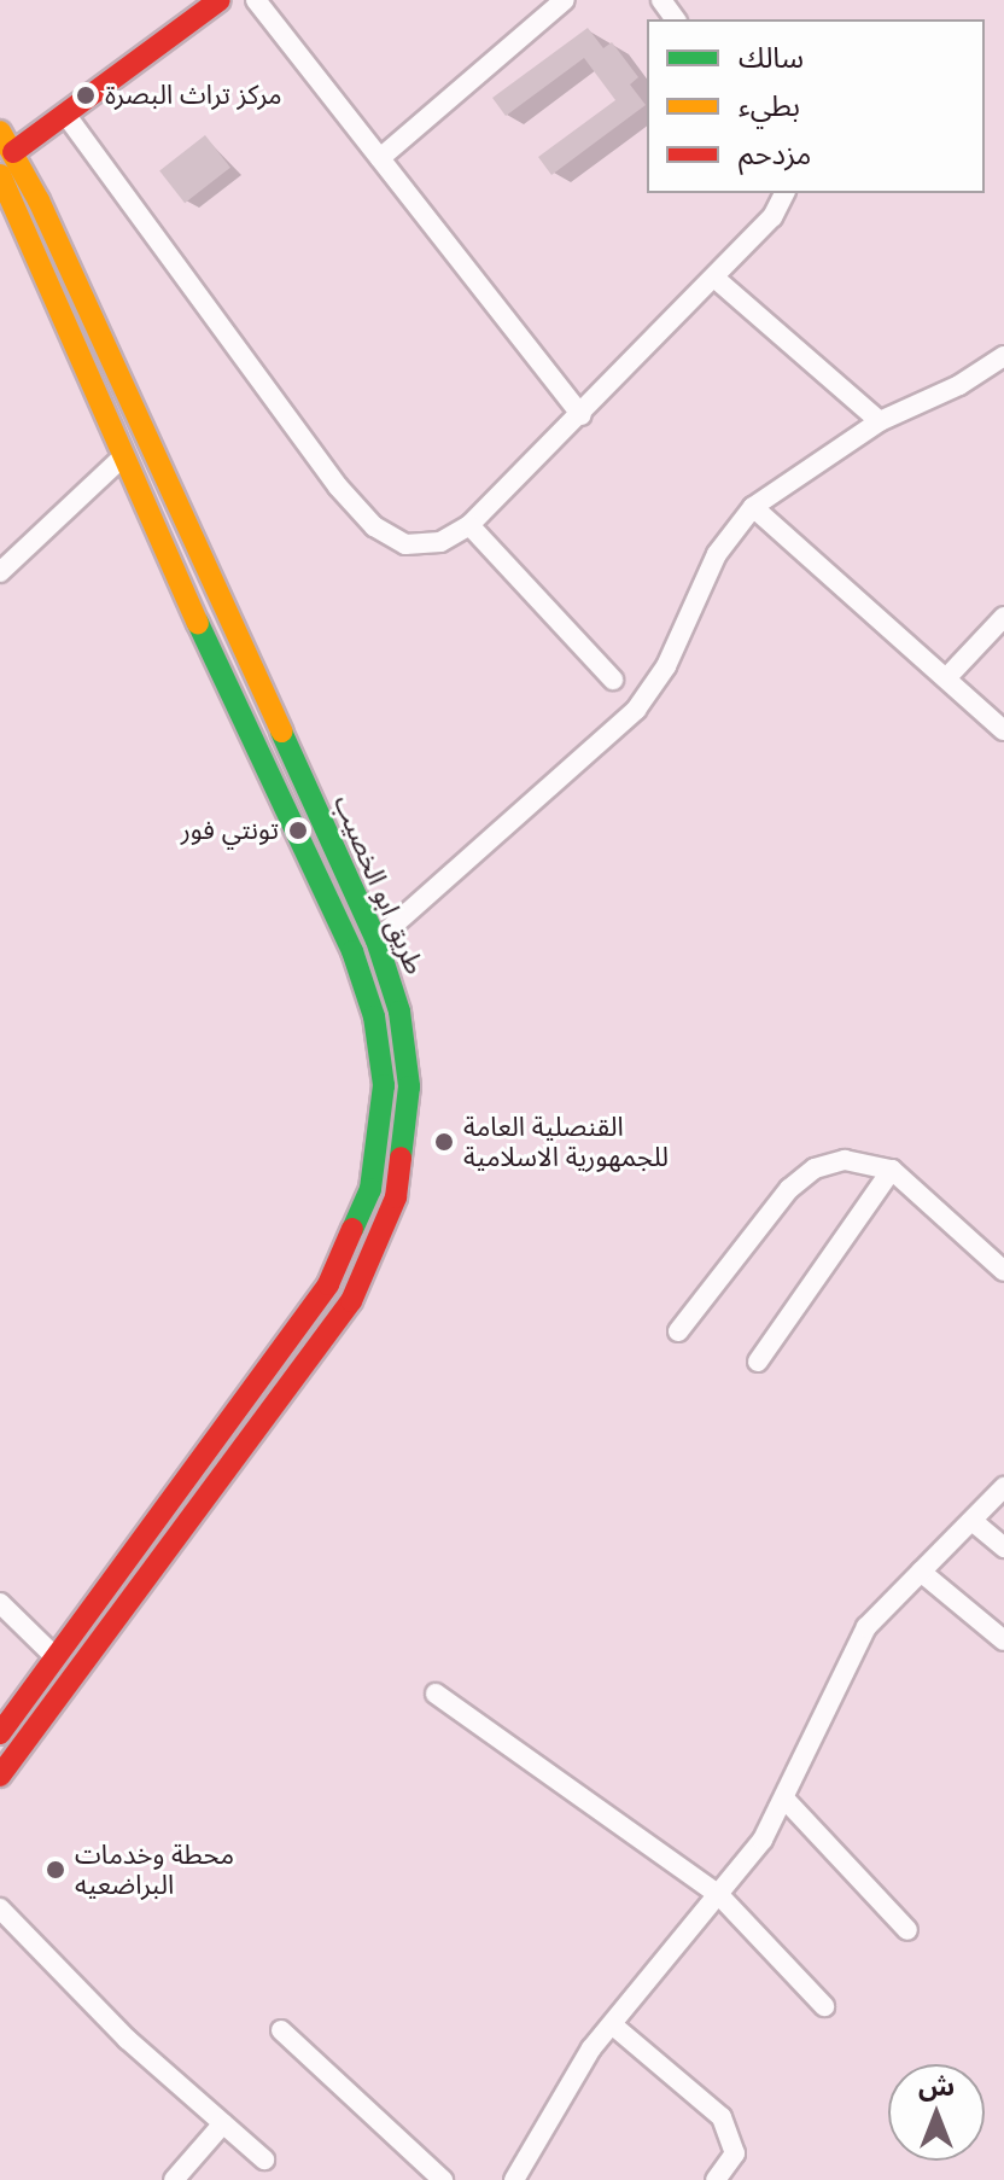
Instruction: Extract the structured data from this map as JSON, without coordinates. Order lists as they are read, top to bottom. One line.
{"streets":{"main road":["طريق ابو الخصيب"]},"places":["مركز تراث البصرة","تونتي فور","القنصلية العامة للجمهورية الاسلامية","محطة وخدمات البراضعيه"],"legend":["سالك","بطيء","مزدحم"],"north":"top"}
